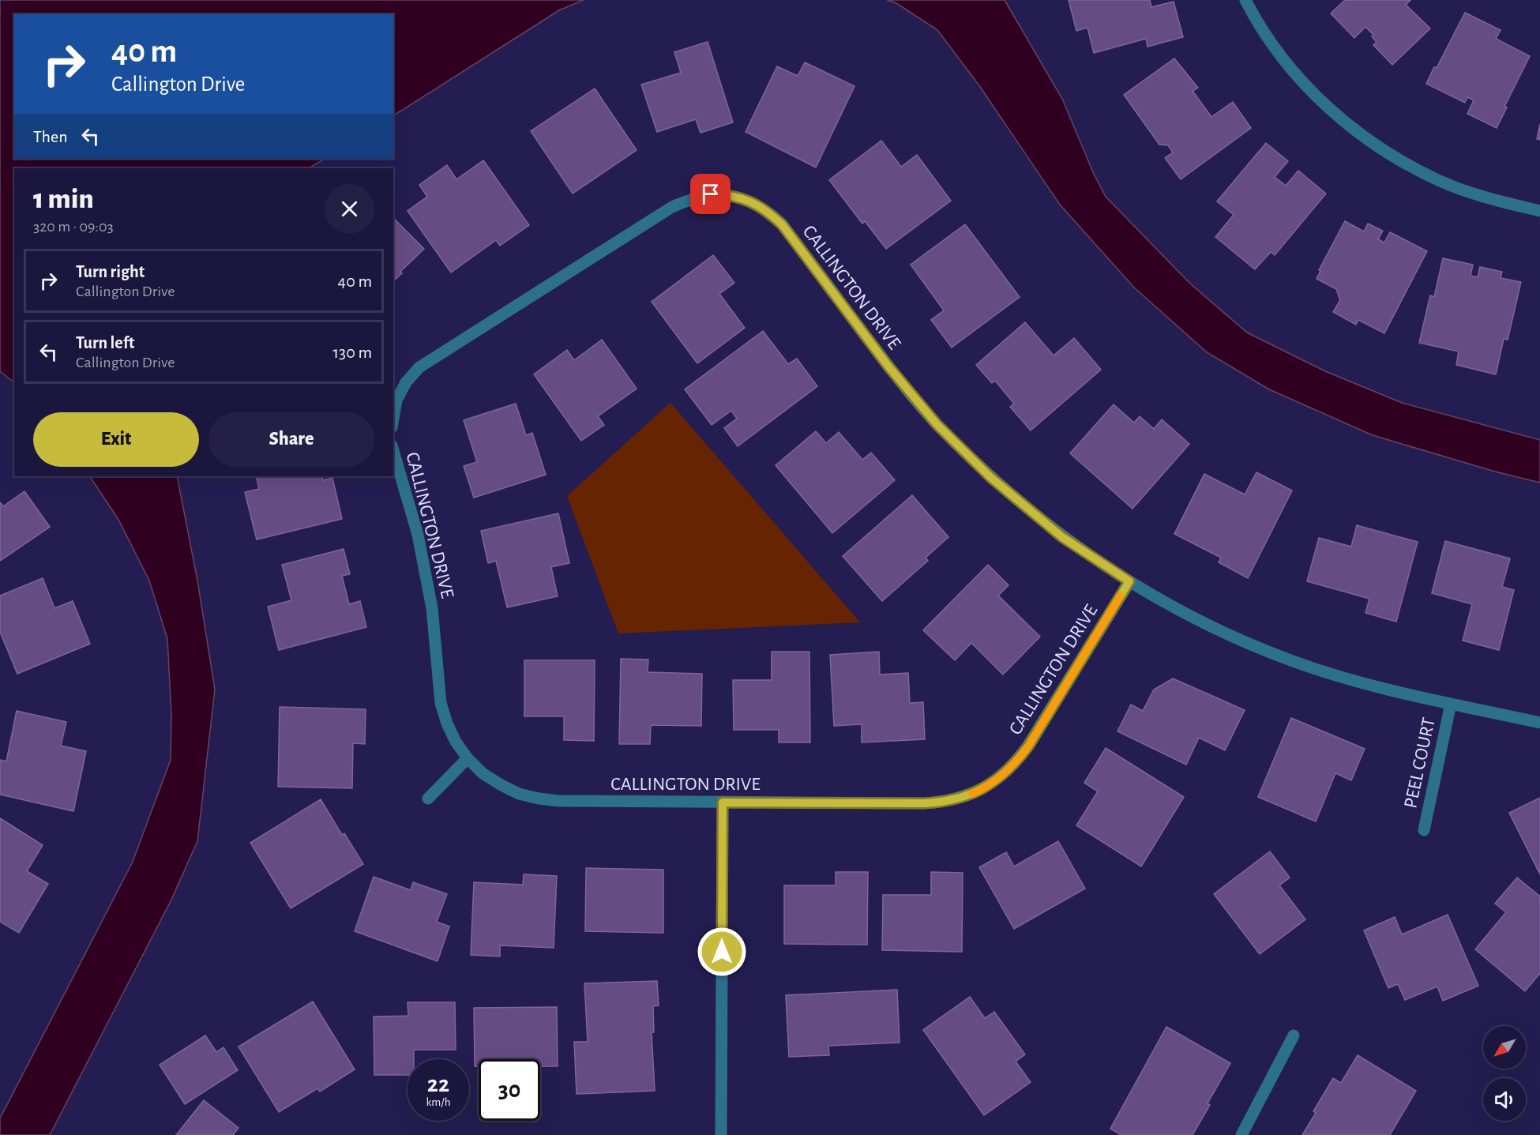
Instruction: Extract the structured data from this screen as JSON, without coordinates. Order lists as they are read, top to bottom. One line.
{"streets":{"street":["CALLINGTON DRIVE","PEEL COURT"]},"crossings":[["CALLINGTON DRIVE","PEEL COURT"]],"north":"bottom left","page":{"turn":["40 m","Callington Drive"],"then":"Then","heading":["1 min","320 m · 09:03"],"list":[{"name":"Turn right","note":"Callington Drive","value":"40 m"},{"name":"Turn left","note":"Callington Drive","value":"130 m"}],"buttons":["Exit","Share"],"speed":"22 km/h","limit":"30"}}
